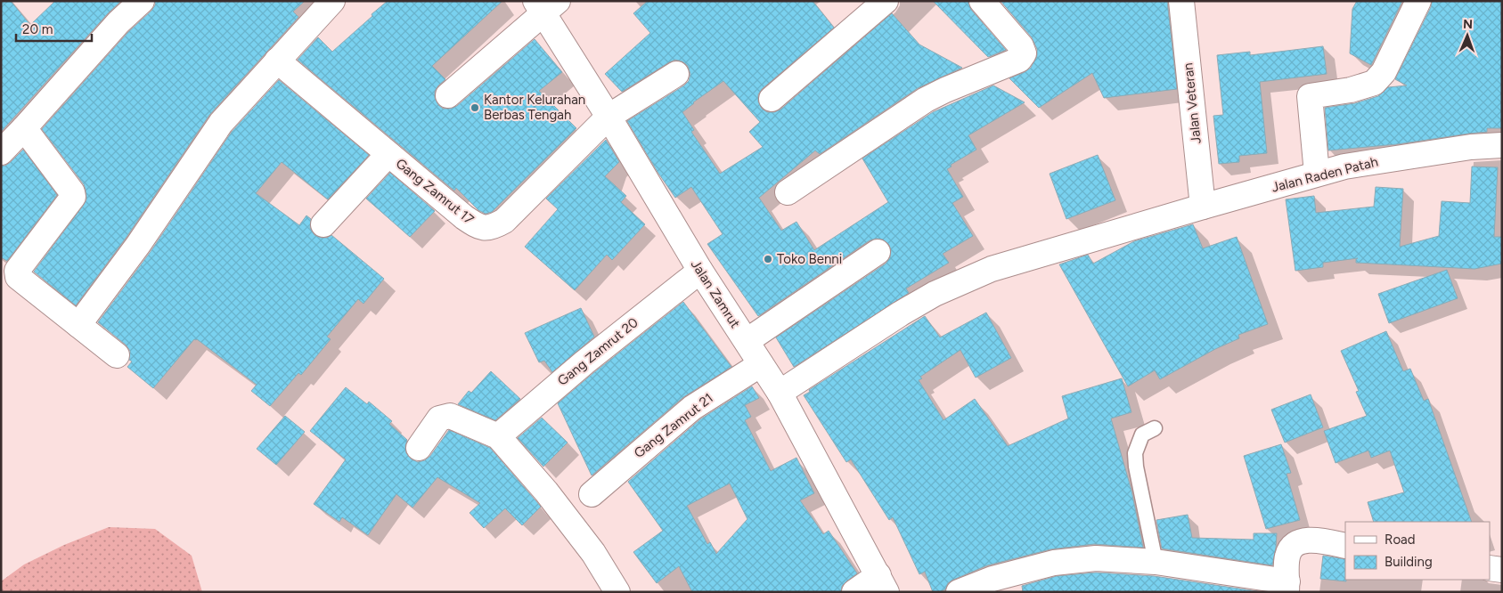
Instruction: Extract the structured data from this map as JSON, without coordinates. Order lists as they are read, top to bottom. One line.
{"streets":{"street":["Jalan Veteran","Jalan Raden Patah","Gang Zamrut 17","Jalan Zamrut","Gang Zamrut 20","Gang Zamrut 21"]},"crossings":[["Jalan Veteran","Jalan Raden Patah"],["Jalan Raden Patah","Jalan Zamrut"],["Gang Zamrut 17","Jalan Zamrut"],["Jalan Zamrut","Gang Zamrut 20"],["Jalan Zamrut","Gang Zamrut 21"]],"places":["Kantor Kelurahan Berbas Tengah","Toko Benni"],"legend":["Road","Building"],"scale_bar":"20 m","north":"top"}
